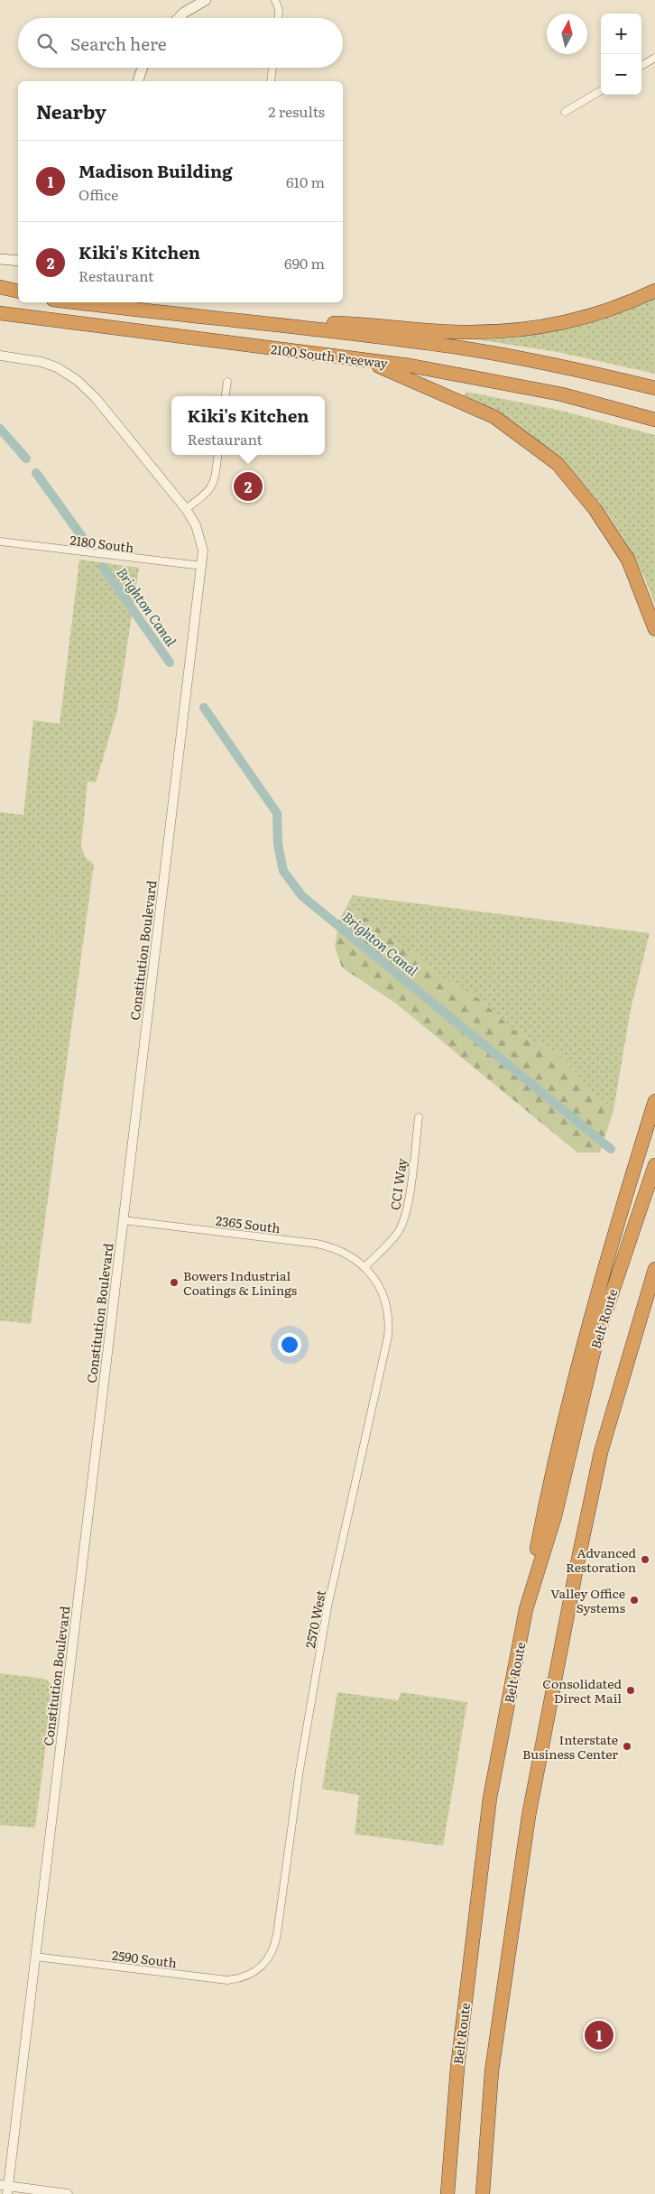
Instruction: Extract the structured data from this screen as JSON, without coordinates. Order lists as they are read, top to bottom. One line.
{"streets":{"highway":["2100 South Freeway","Belt Route"],"street":["2180 South","Constitution Boulevard","CCI Way","2365 South","2570 West","2590 South"]},"crossings":[["2180 South","Constitution Boulevard"],["Constitution Boulevard","2365 South"],["Constitution Boulevard","2590 South"],["CCI Way","2365 South"],["CCI Way","2570 West"],["2365 South","2570 West"],["2570 West","2590 South"]],"water":["Brighton Canal"],"places":["Bowers Industrial Coatings & Linings","Advanced Restoration","Valley Office Systems","Consolidated Direct Mail","Interstate Business Center"],"north":"top","page":{"map_buttons":["+","−"],"search":"Search here","heading":["Nearby","2 results"],"list":[{"mark":"1","name":"Madison Building","note":"Office","value":"610 m"},{"mark":"2","name":"Kiki's Kitchen","note":"Restaurant","value":"690 m"}],"popup":["Kiki's Kitchen","Restaurant"],"pins":["2","1"]}}
